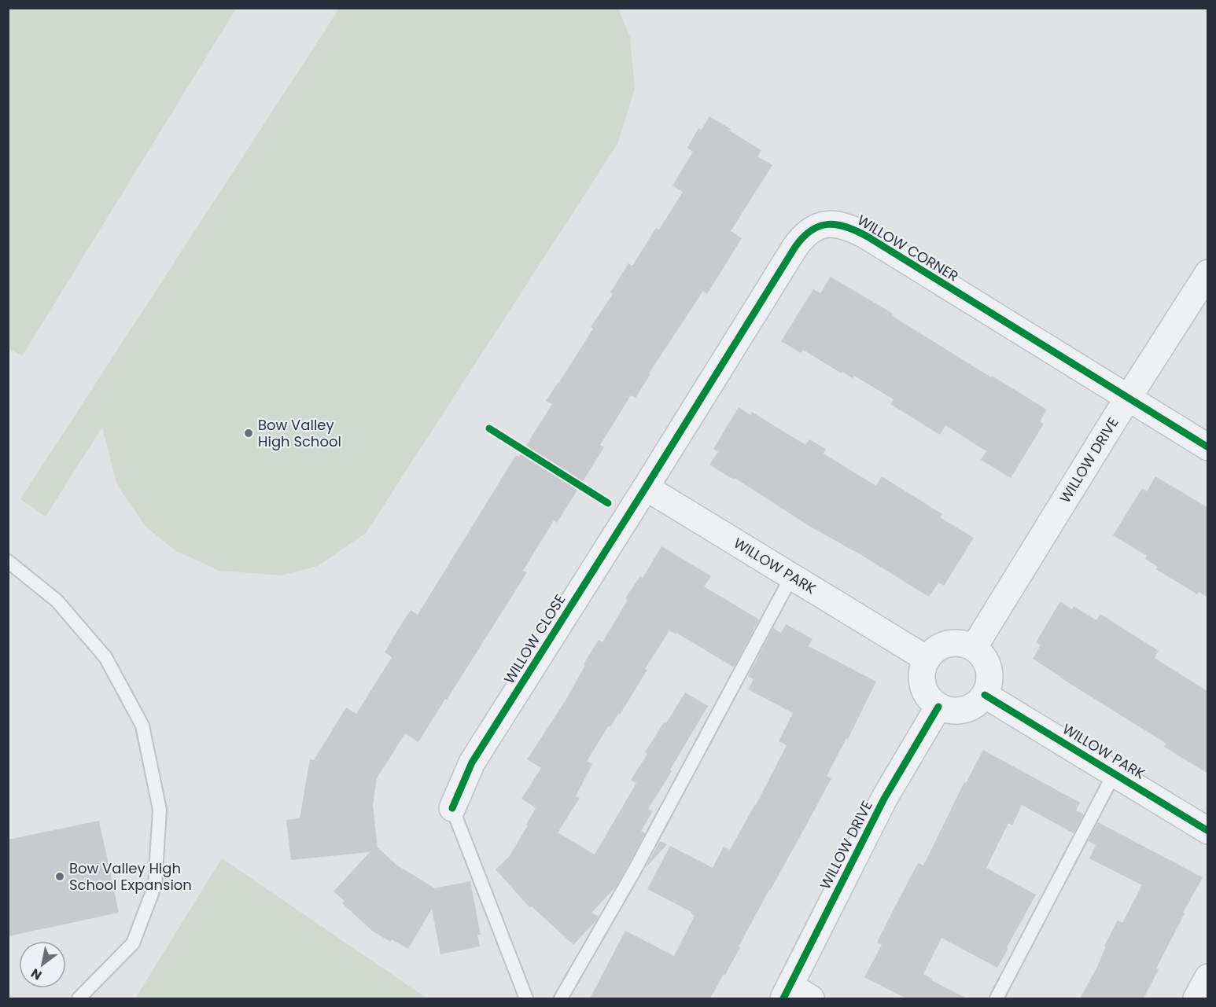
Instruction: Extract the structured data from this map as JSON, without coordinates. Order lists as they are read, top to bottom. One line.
{"streets":{"street":["WILLOW CORNER","WILLOW DRIVE","WILLOW PARK","WILLOW CLOSE"]},"crossings":[["WILLOW CORNER","WILLOW DRIVE"],["WILLOW CORNER","WILLOW PARK"],["WILLOW CORNER","WILLOW CLOSE"],["WILLOW DRIVE","WILLOW PARK"],["WILLOW PARK","WILLOW CLOSE"]],"places":["Bow Valley High School","Bow Valley High School Expansion"],"north":"bottom left"}
